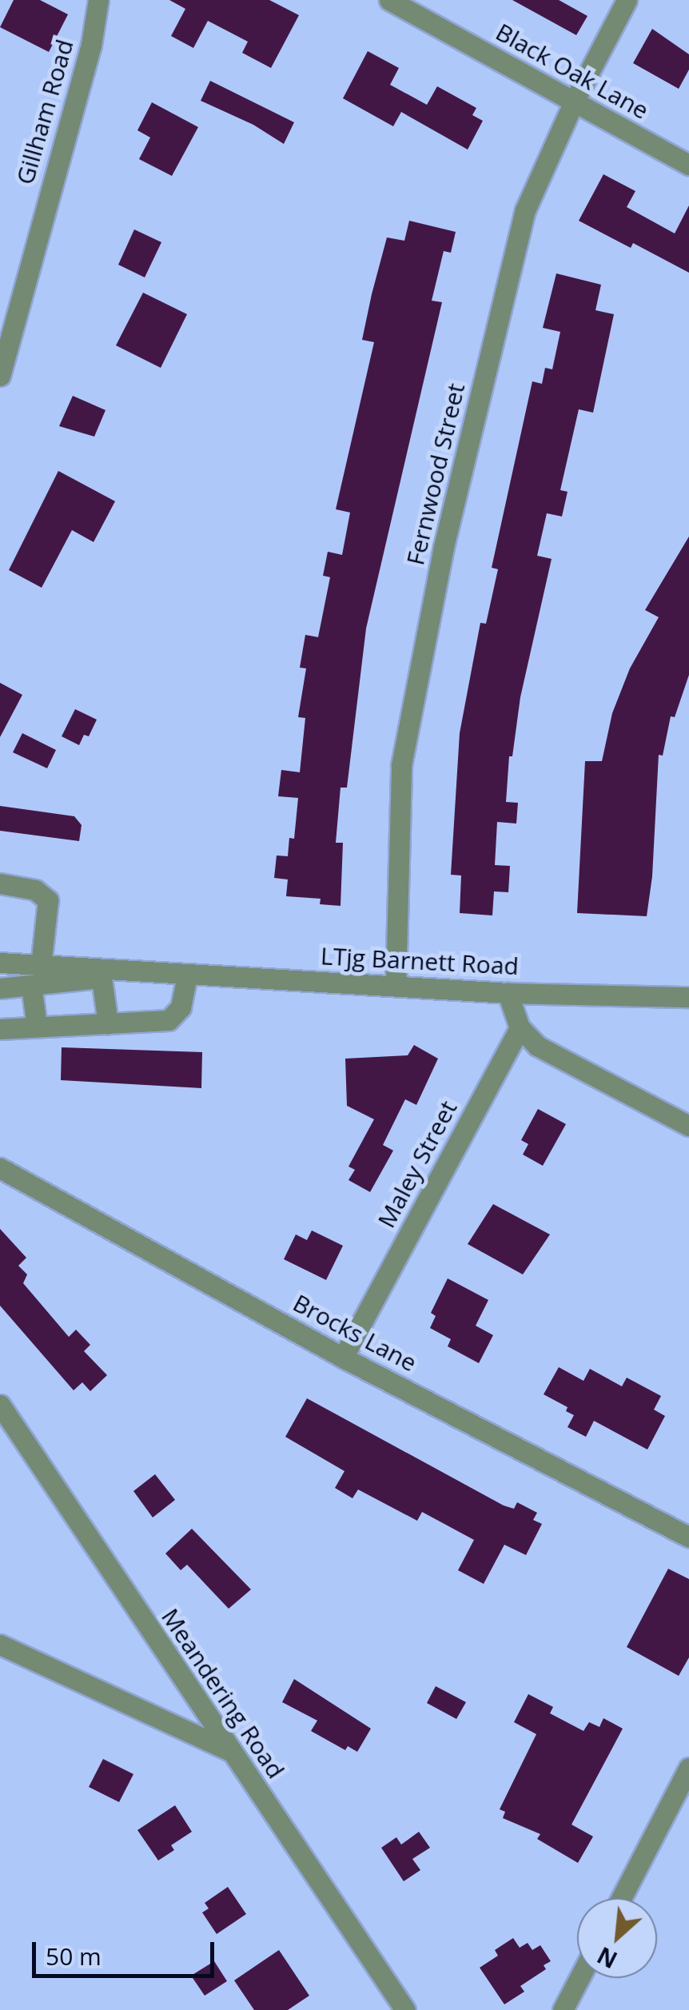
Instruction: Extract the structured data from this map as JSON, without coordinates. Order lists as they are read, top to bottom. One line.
{"streets":{"street":["Black Oak Lane","Gillham Road","Fernwood Street","LTjg Barnett Road","Maley Street","Brocks Lane","Meandering Road"]},"crossings":[["Black Oak Lane","Fernwood Street"],["Fernwood Street","LTjg Barnett Road"],["Maley Street","Brocks Lane"]],"scale_bar":"50 m","north":"bottom left"}
